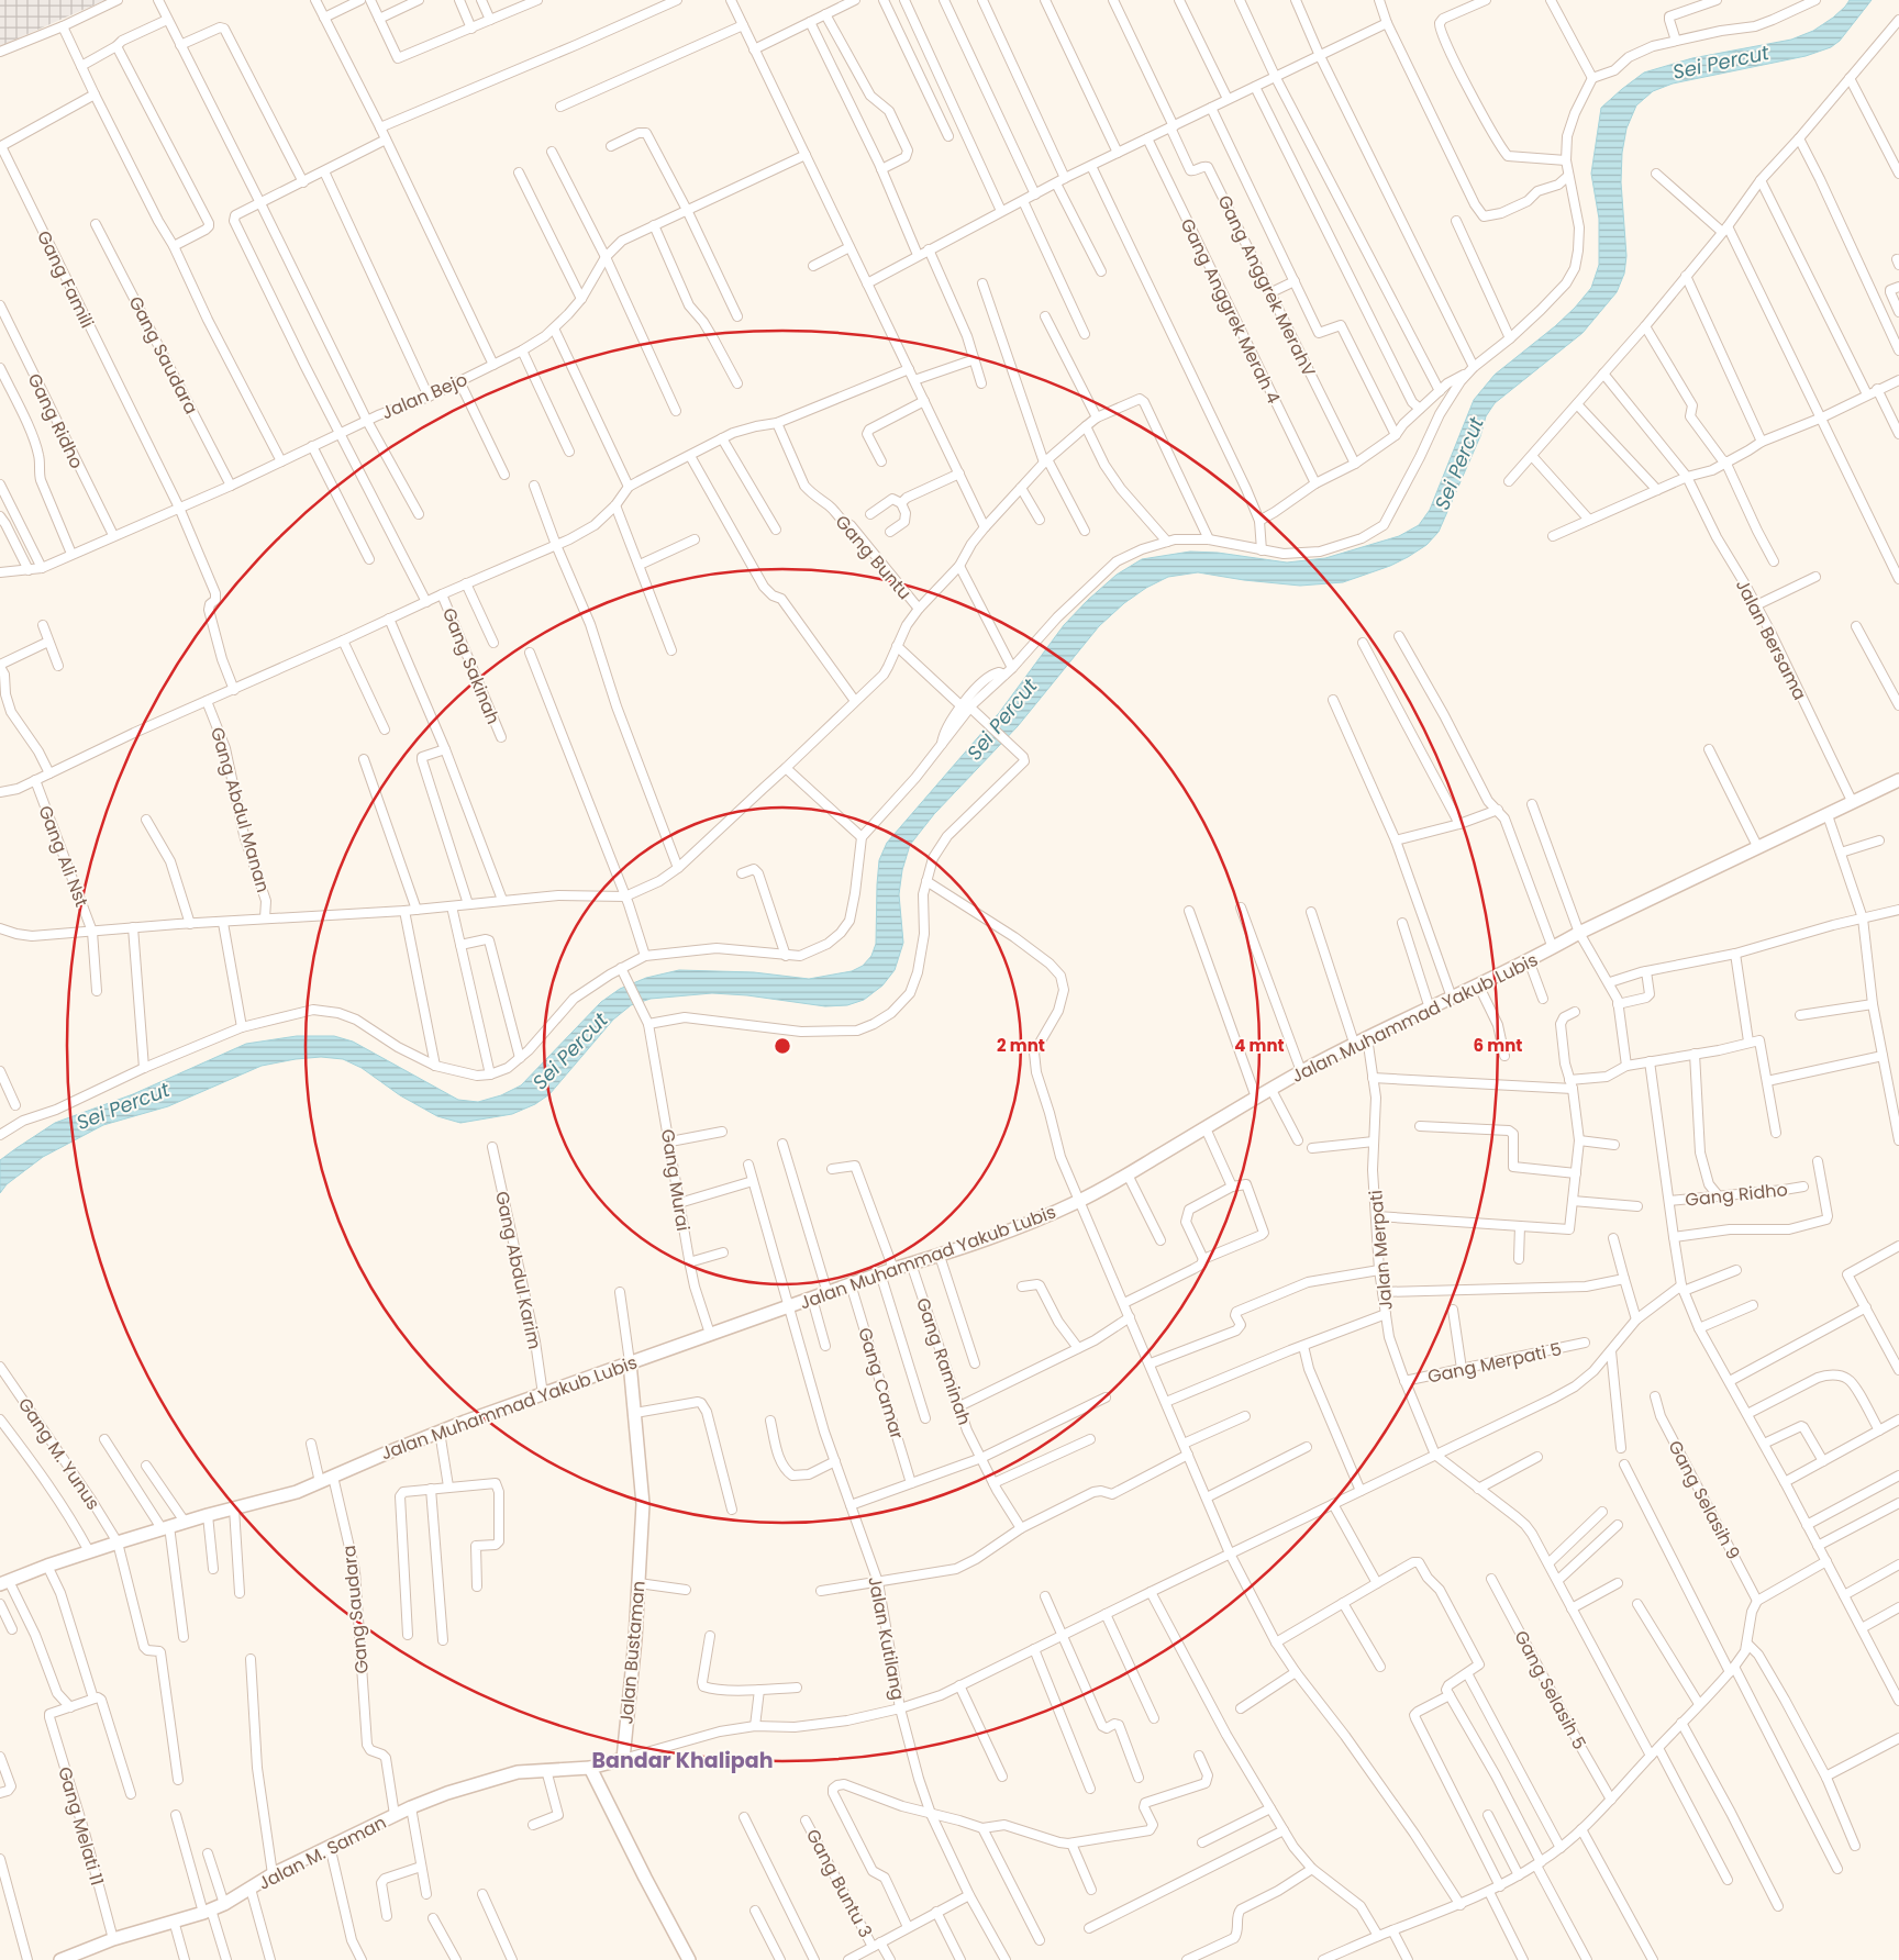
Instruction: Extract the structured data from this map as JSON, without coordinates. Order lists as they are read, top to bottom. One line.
{"streets":{"main road":["Jalan Muhammad Yakub Lubis","Jalan Bustaman","Jalan M. Saman"],"street":["Gang Famili","Gang Anggrek MerahV","Gang Anggrek Merah 4","Gang Saudara","Jalan Bejo","Gang Ridho","Gang Buntu","Jalan Bersama","Gang Sakinah","Gang Abdul Manan","Gang Ali Nst","Gang Murai","Jalan Merpati","Gang Abdul Karim","Gang Raminah","Gang Merpati 5","Gang Camar","Gang M. Yunus","Gang Selasih 9","Jalan Kutilang","Gang Selasih 5","Gang Melati 11","Gang Buntu 3"]},"crossings":[["Gang Famili","Jalan Bejo"],["Gang Saudara","Jalan Bejo"],["Gang Saudara","Jalan Muhammad Yakub Lubis"],["Gang Saudara","Jalan M. Saman"],["Jalan Bejo","Gang Ridho"],["Jalan Bersama","Jalan Muhammad Yakub Lubis"],["Jalan Muhammad Yakub Lubis","Gang Murai"],["Jalan Muhammad Yakub Lubis","Jalan Merpati"],["Jalan Muhammad Yakub Lubis","Gang Abdul Karim"],["Jalan Muhammad Yakub Lubis","Gang Raminah"],["Jalan Muhammad Yakub Lubis","Gang Camar"],["Jalan Muhammad Yakub Lubis","Gang M. Yunus"],["Jalan Muhammad Yakub Lubis","Jalan Kutilang"],["Jalan Muhammad Yakub Lubis","Jalan Bustaman"],["Jalan Merpati","Gang Merpati 5"],["Gang Melati 11","Jalan M. Saman"]],"districts":["Bandar Khalipah"],"water":["Sei Percut"],"rings":["2 mnt","4 mnt","6 mnt"]}
